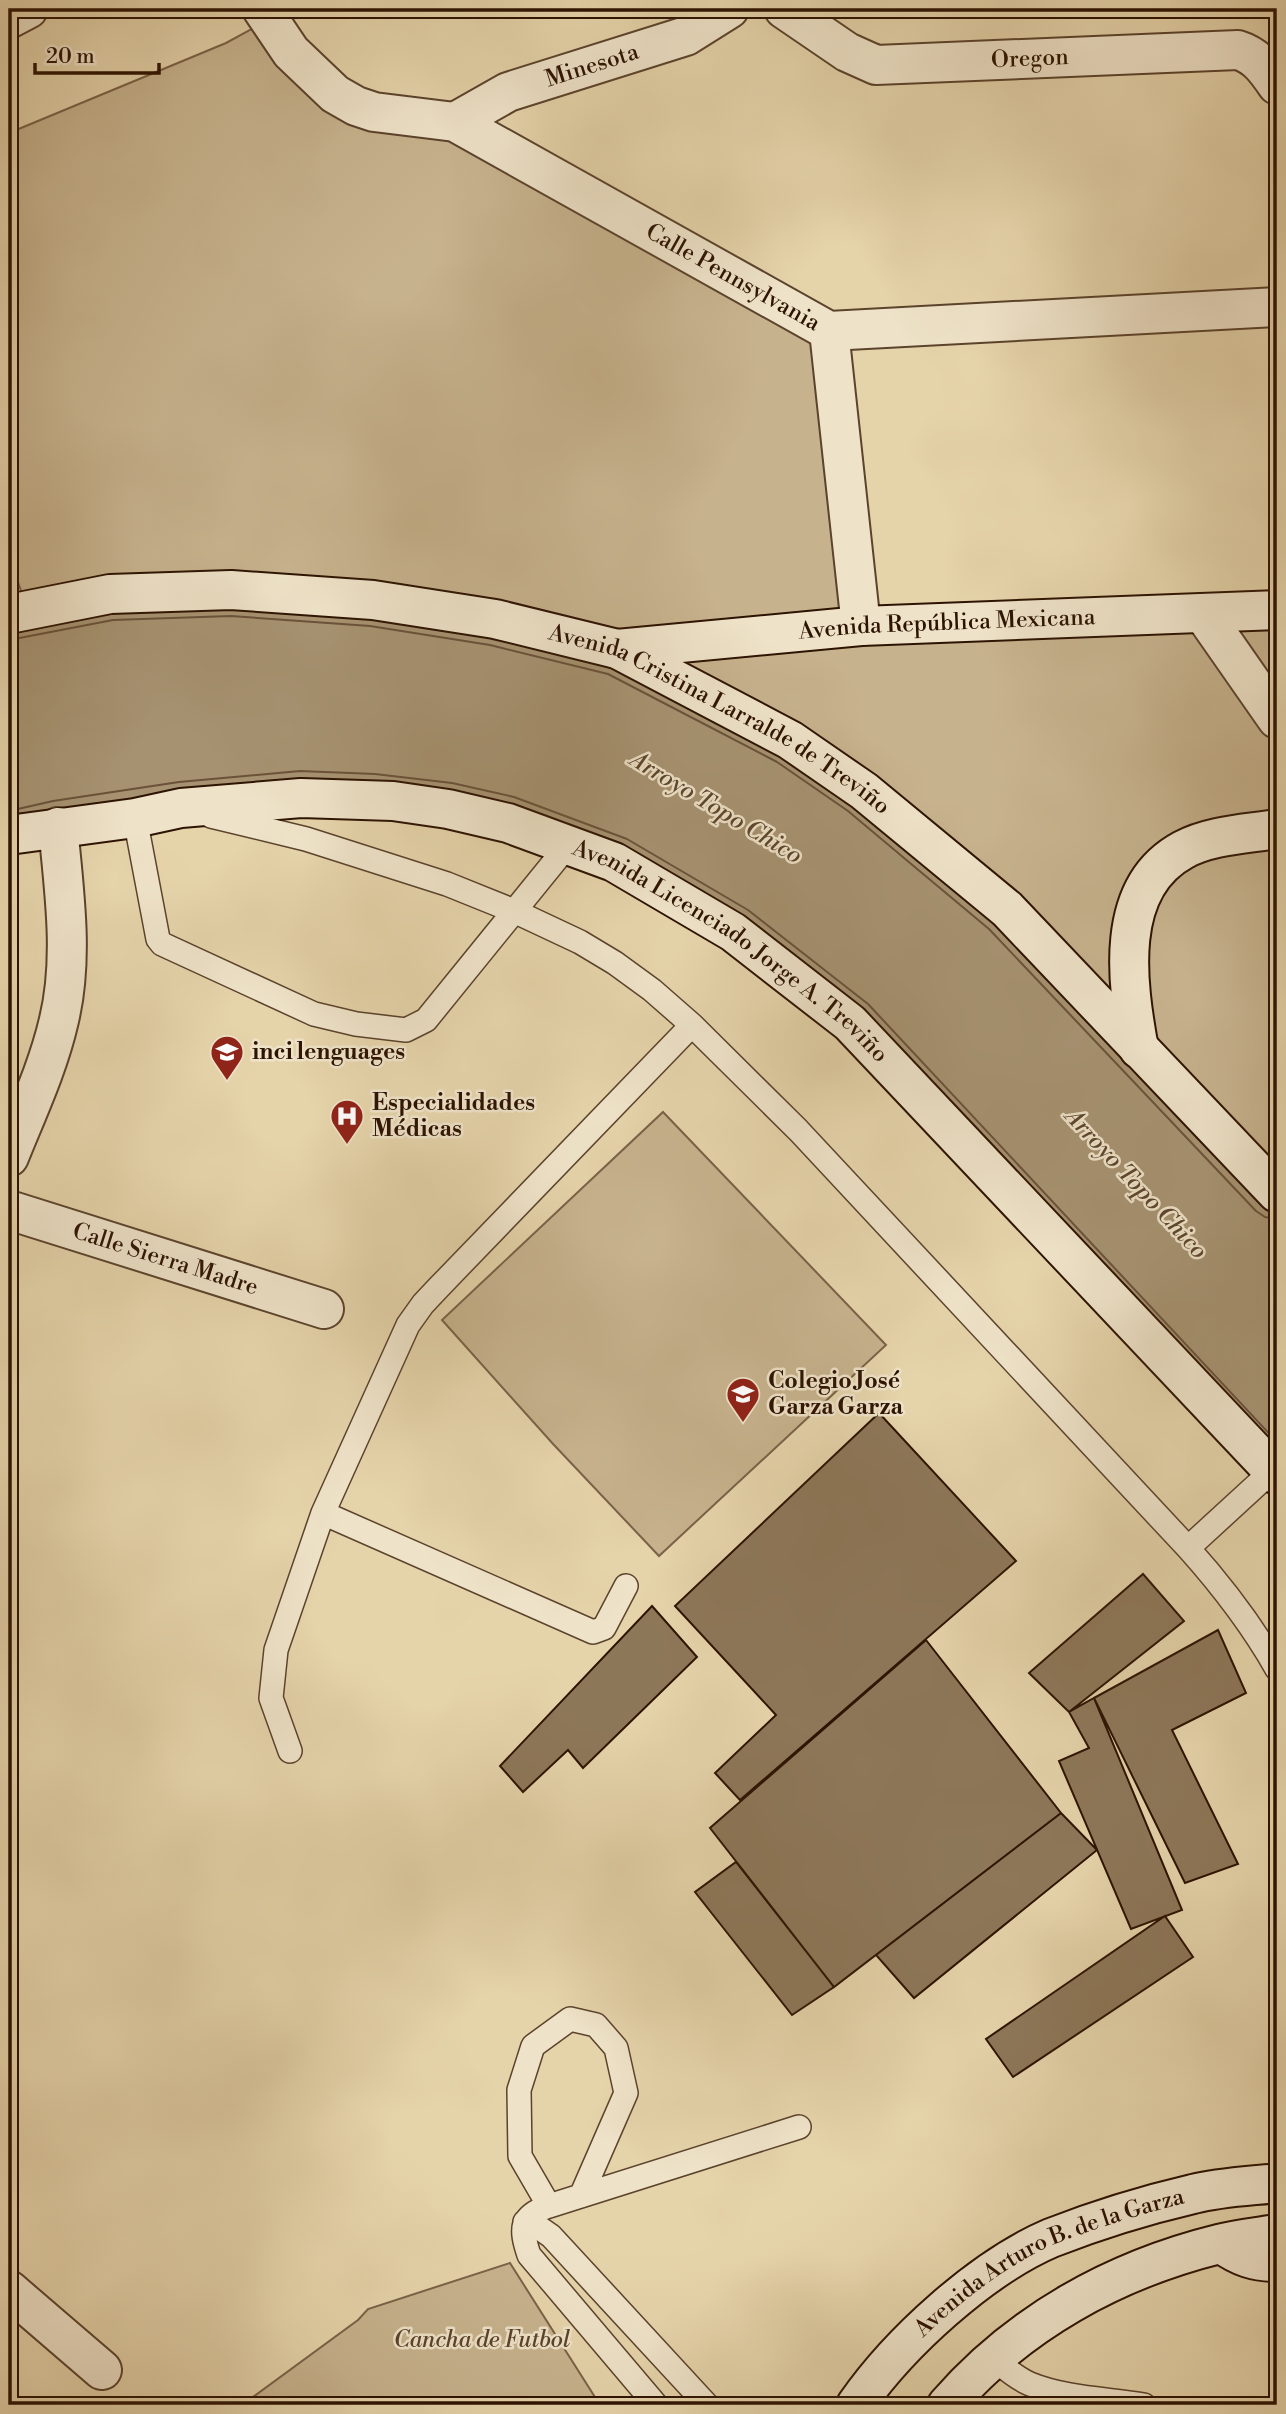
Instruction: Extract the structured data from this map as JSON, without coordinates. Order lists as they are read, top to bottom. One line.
{"streets":{"street":["Oregon","Minesota","Calle Pennsylvania","Avenida República Mexicana","Avenida Cristina Larralde de Treviño","Avenida Licenciado Jorge A. Treviño","Calle Sierra Madre","Avenida Arturo B. de la Garza"]},"crossings":[["Minesota","Calle Pennsylvania"],["Avenida República Mexicana","Avenida Cristina Larralde de Treviño"]],"water":["Arroyo Topo Chico"],"parks":["Cancha de Futbol"],"places":{"school or university":["inci lenguages","Colegio José Garza Garza"],"hospital":["Especialidades Médicas"]},"scale_bar":"20 m"}
